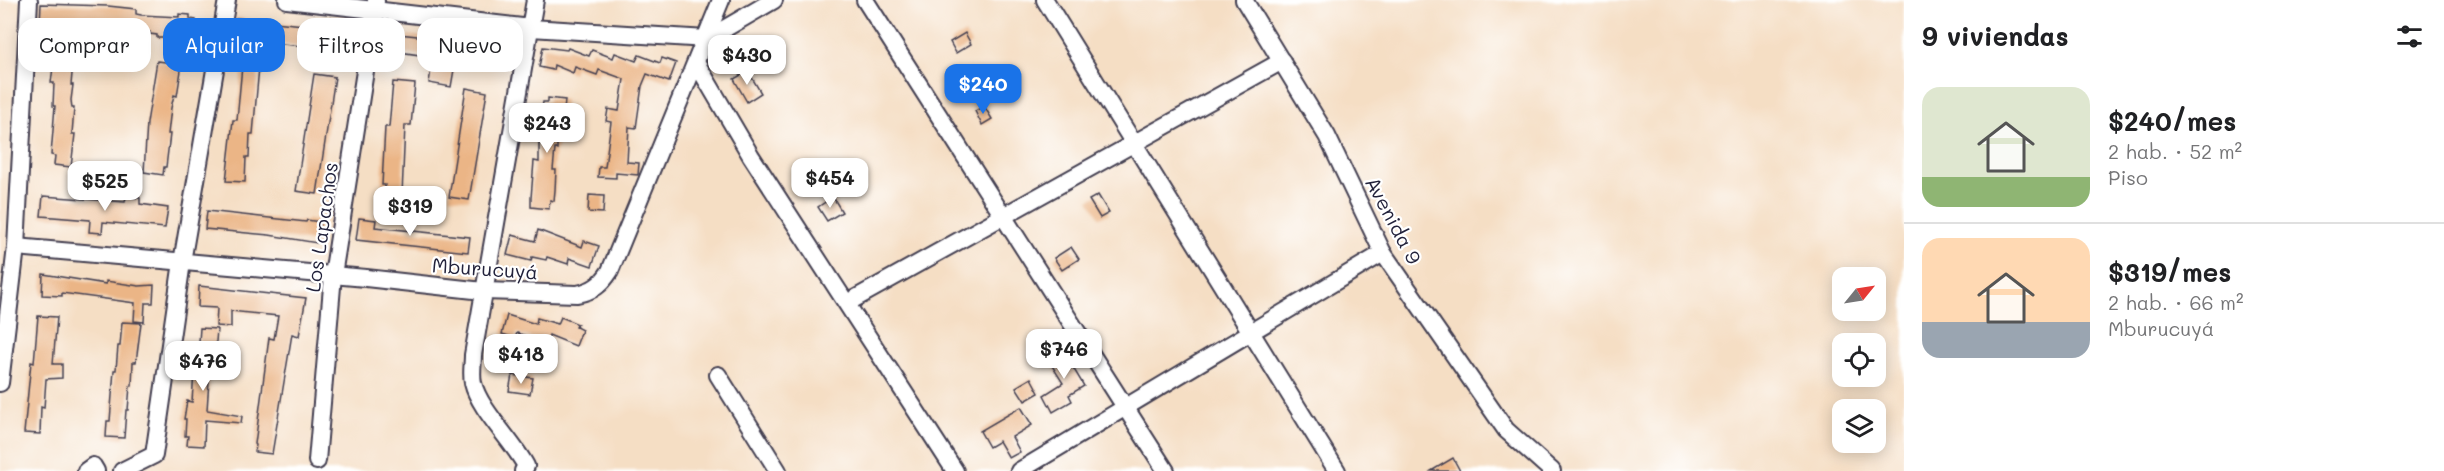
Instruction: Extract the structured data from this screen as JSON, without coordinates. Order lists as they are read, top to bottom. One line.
{"streets":{"street":["Avenida 9","Los Lapachos","Mburucuyá"]},"crossings":[["Los Lapachos","Mburucuyá"]],"north":"top right","page":{"heading":"9 viviendas","chip":["Comprar","Alquilar","Filtros","Nuevo"],"price":["$430","$240","$243","$454","$525","$319","$746","$418","$476"],"list":[{"name":"$240/mes","note":"2 hab. · 52 m² · Piso"},{"name":"$319/mes","note":"2 hab. · 66 m² · Mburucuyá"}]}}
